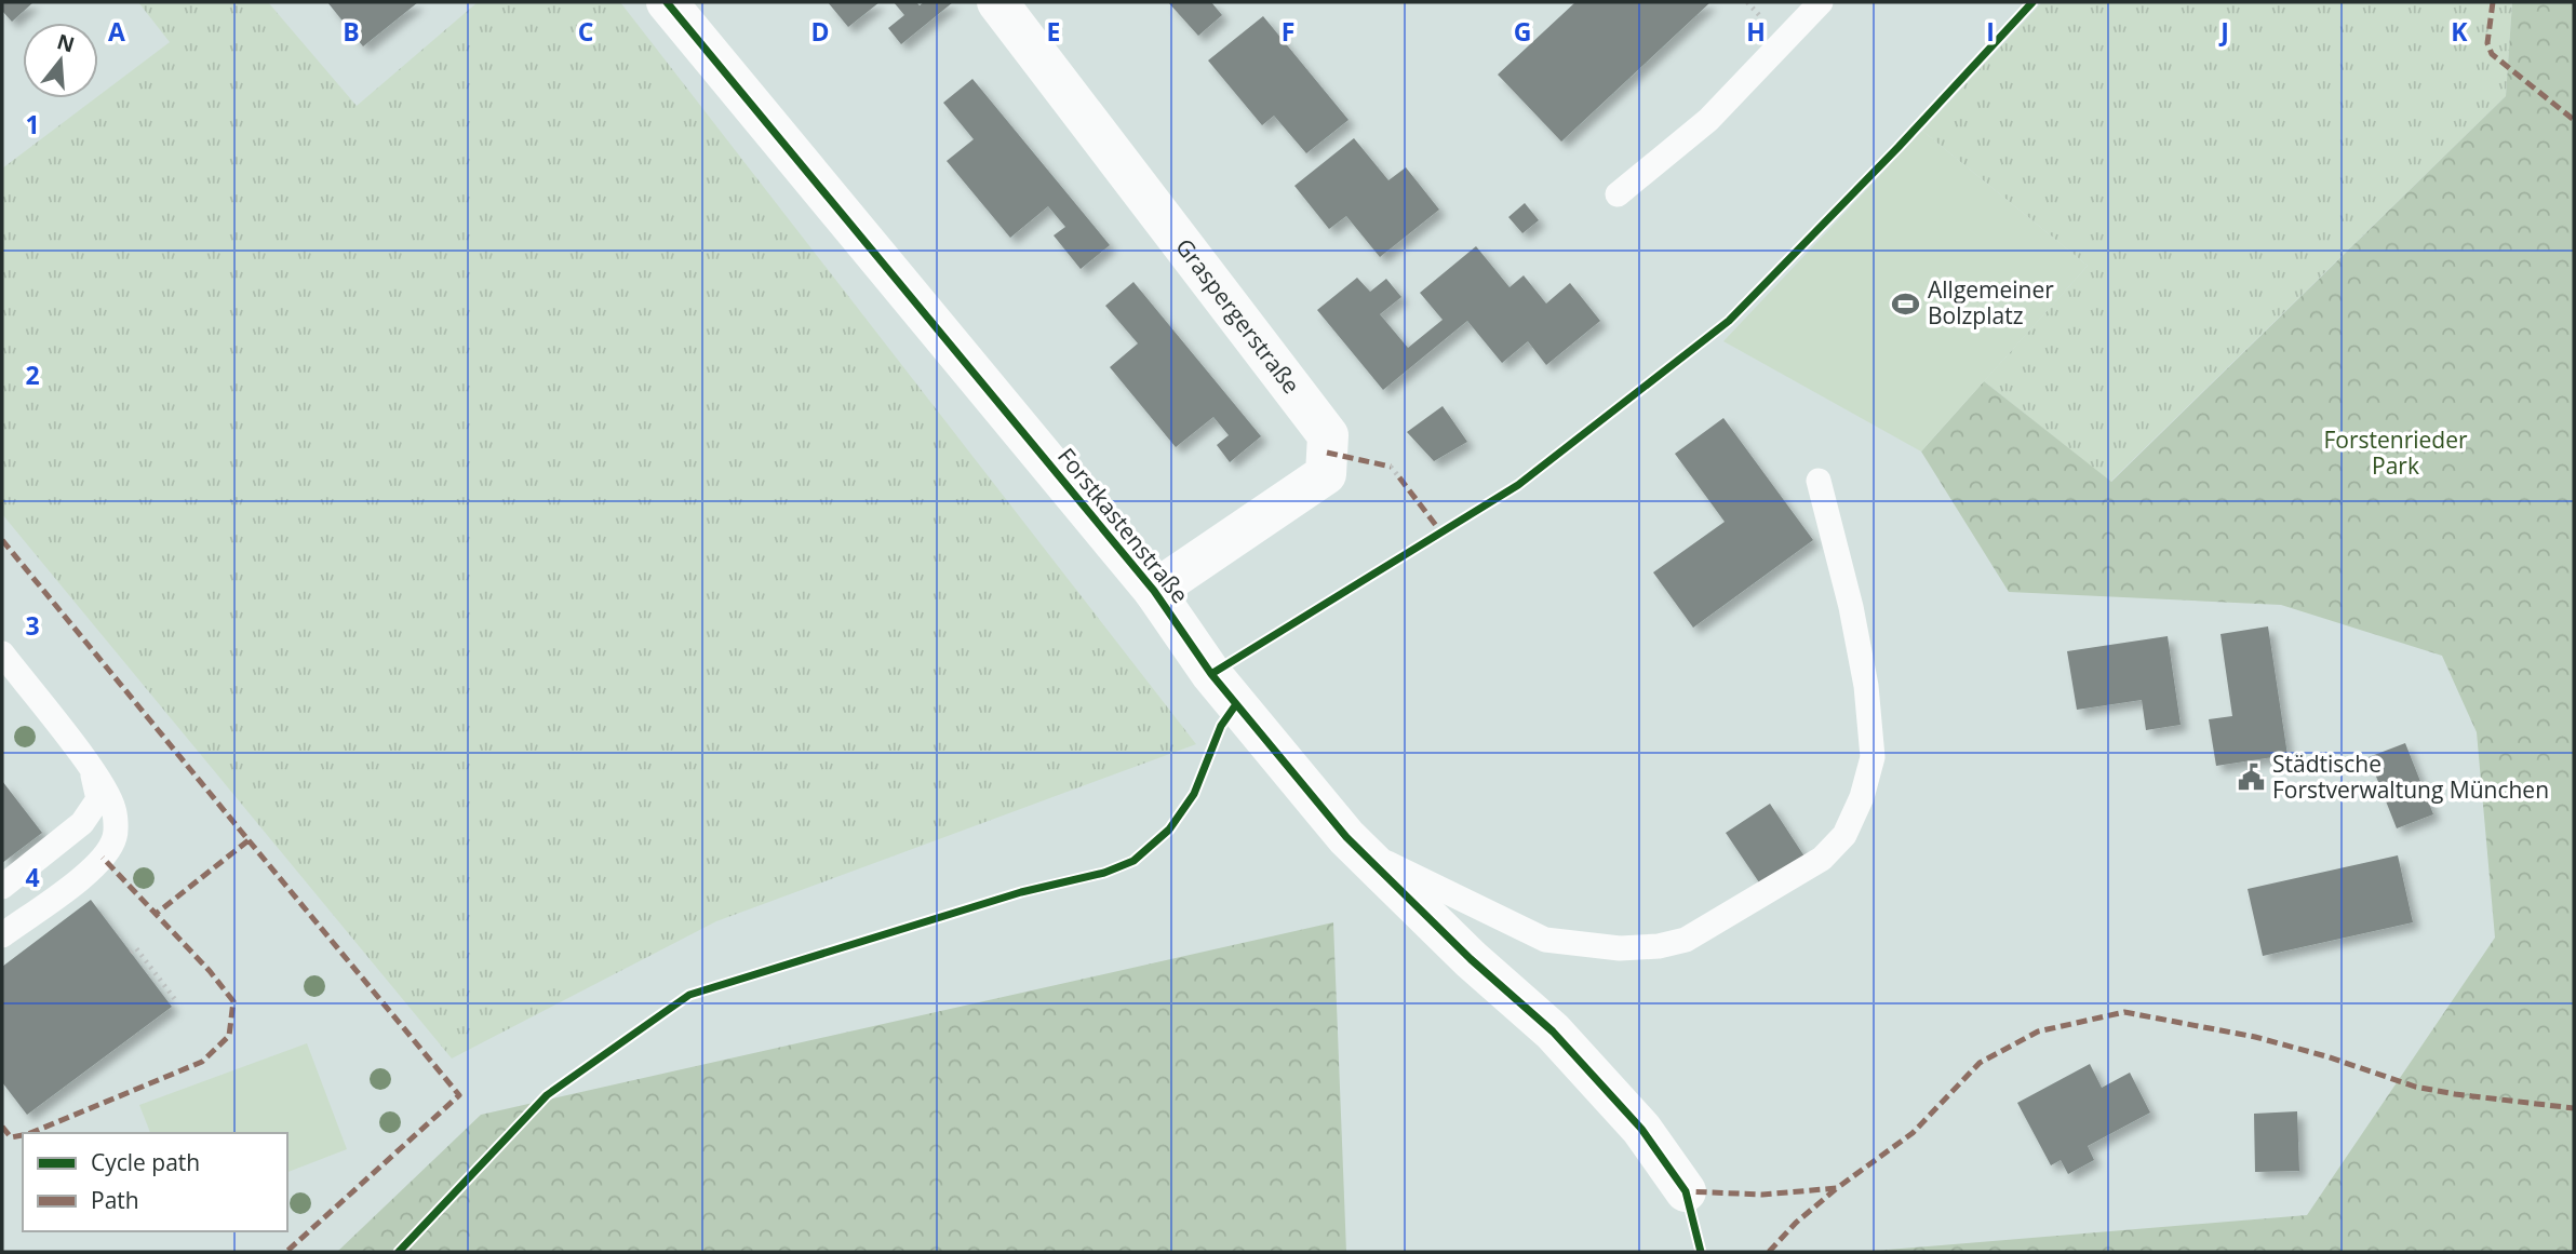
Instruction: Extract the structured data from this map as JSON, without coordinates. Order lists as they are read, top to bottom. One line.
{"streets":{"street":["Graspergerstraße","Forstkastenstraße"]},"crossings":[["Graspergerstraße","Forstkastenstraße"]],"parks":["Forstenrieder Park"],"places":{"sports":["Allgemeiner Bolzplatz"],"public building":["Städtische Forstverwaltung München"]},"legend":["Cycle path","Path"],"north":"top","grid":{"columns":["A","B","C","D","E","F","G","H","I","J","K"],"rows":["1","2","3","4"]}}
